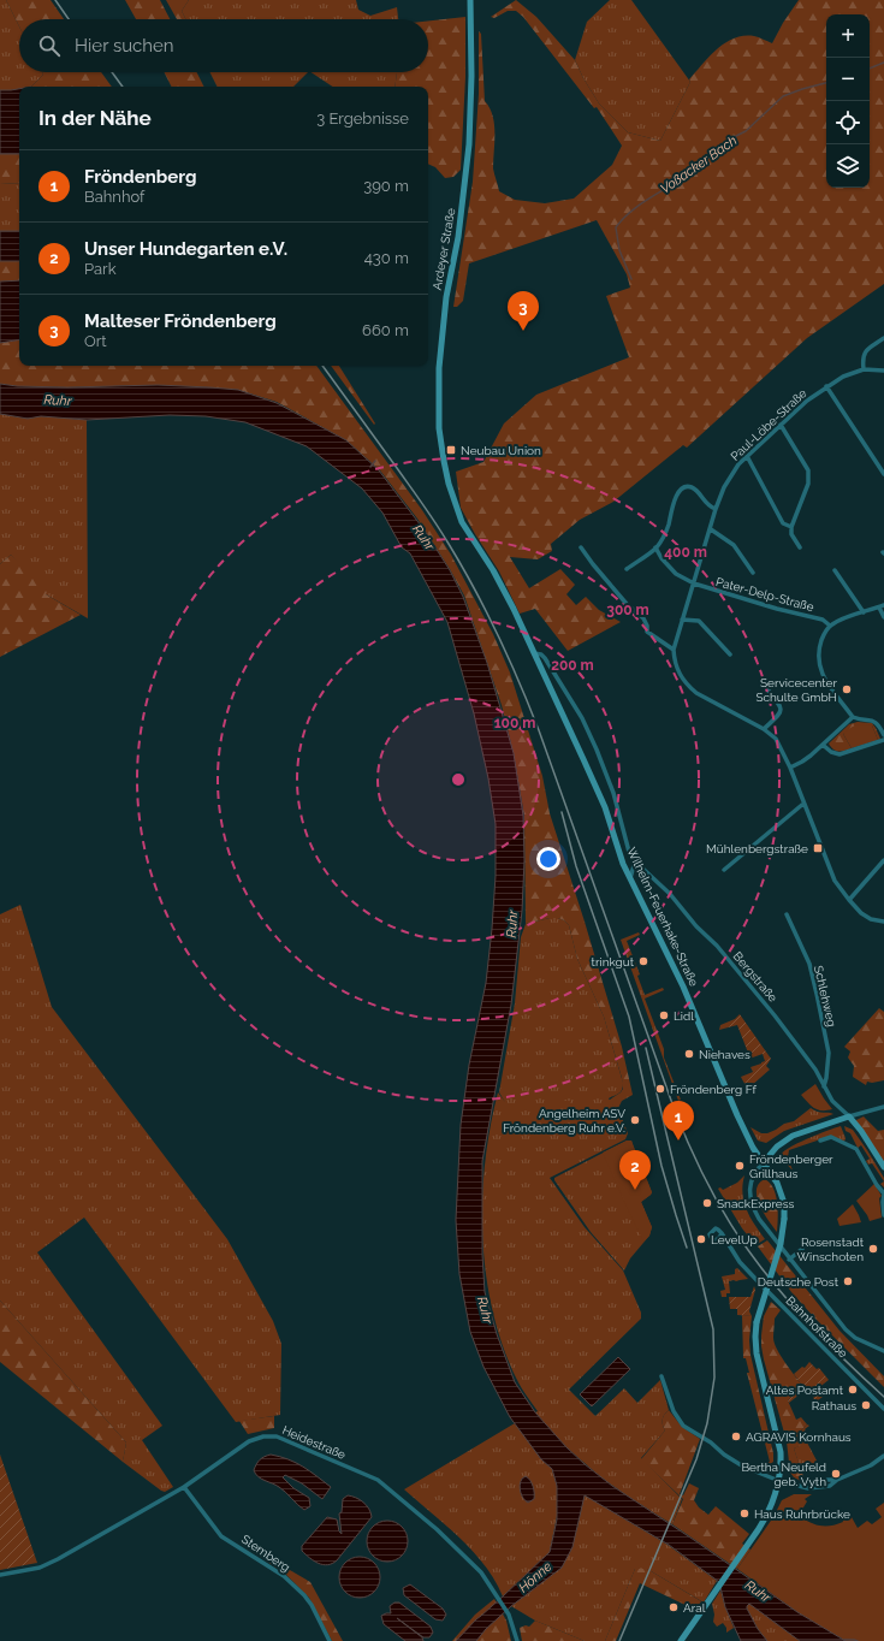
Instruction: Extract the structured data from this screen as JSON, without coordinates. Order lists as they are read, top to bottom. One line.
{"streets":{"main road":["Ardeyer Straße","Wilhelm-Feuerhake-Straße"],"street":["Paul-Löbe-Straße","Pater-Delp-Straße","Bergstraße","Schlehweg","Bahnhofstraße","Heidestraße","Stemberg"]},"crossings":[["Ardeyer Straße","Wilhelm-Feuerhake-Straße"],["Ardeyer Straße","Bergstraße"],["Paul-Löbe-Straße","Pater-Delp-Straße"],["Wilhelm-Feuerhake-Straße","Bergstraße"],["Bergstraße","Schlehweg"],["Heidestraße","Stemberg"]],"water":["Voßacker Bach","Ruhr","Hönne"],"places":{"transit":["Neubau Union","Mühlenbergstraße"],"other":["Servicecenter Schulte GmbH","trinkgut","Lidl","Niehaves","Fröndenberg Ff","Angelheim ASV Fröndenberg Ruhr e.V.","Fröndenberger Grillhaus","SnackExpress","LevelUp","Rosenstadt Winschoten","Deutsche Post","Altes Postamt","Rathaus","AGRAVIS Kornhaus","Bertha Neufeld geb. Vyth","Haus Ruhrbrücke","Aral"]},"page":{"map_buttons":["+","−"],"search":"Hier suchen","heading":["In der Nähe","3 Ergebnisse"],"list":[{"mark":"1","name":"Fröndenberg","note":"Bahnhof","value":"390 m"},{"mark":"2","name":"Unser Hundegarten e.V.","note":"Park","value":"430 m"},{"mark":"3","name":"Malteser Fröndenberg","note":"Ort","value":"660 m"}],"pins":["3","1","2"]},"rings":["400 m","300 m","200 m","100 m"]}
